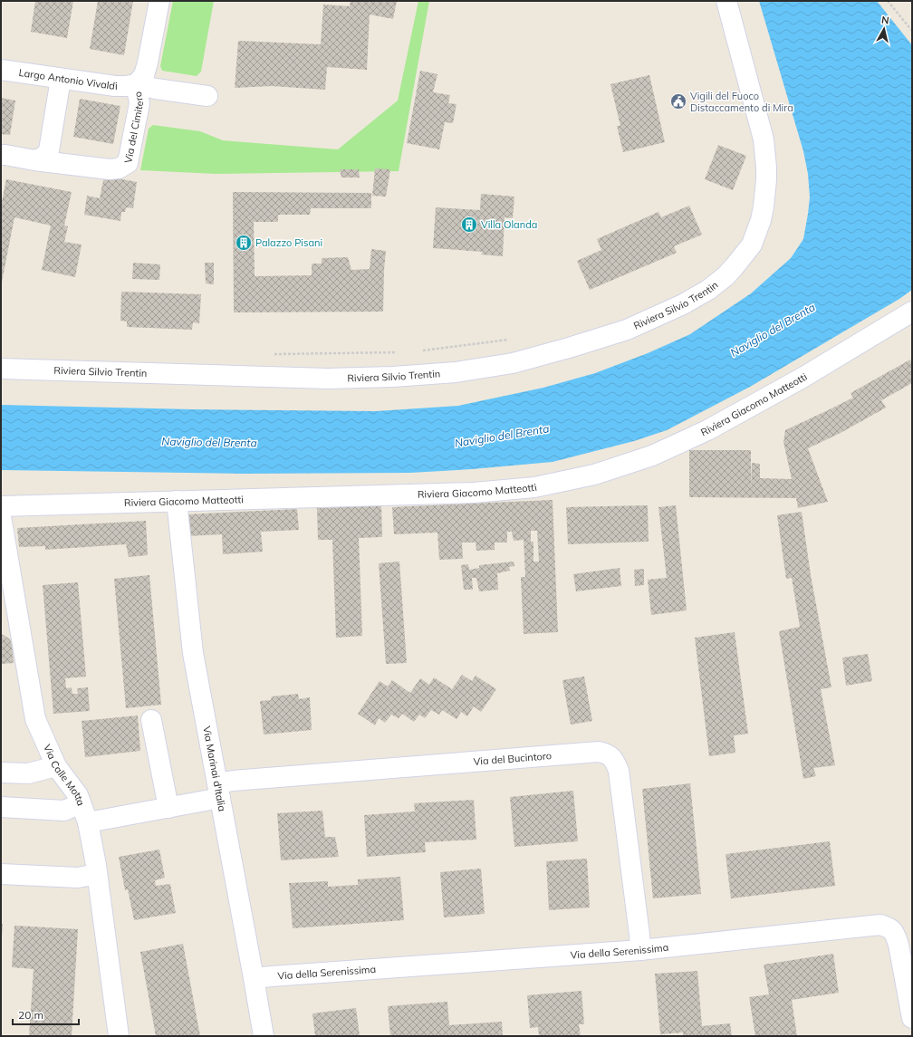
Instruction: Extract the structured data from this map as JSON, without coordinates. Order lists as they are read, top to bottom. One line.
{"streets":{"street":["Largo Antonio Vivaldi","Via del Cimitero","Riviera Silvio Trentin","Riviera Giacomo Matteotti","Via del Bucintoro","Via Marinai d'Italia","Via Calle Motta","Via della Serenissima"]},"crossings":[["Largo Antonio Vivaldi","Via del Cimitero"],["Riviera Giacomo Matteotti","Via Marinai d'Italia"],["Via del Bucintoro","Via Marinai d'Italia"],["Via del Bucintoro","Via della Serenissima"],["Via Marinai d'Italia","Via della Serenissima"]],"water":["Naviglio del Brenta"],"places":{"public building":["Vigili del Fuoco Distaccamento di Mira"],"building":["Villa Olanda","Palazzo Pisani"]},"scale_bar":"20 m","north":"top"}
